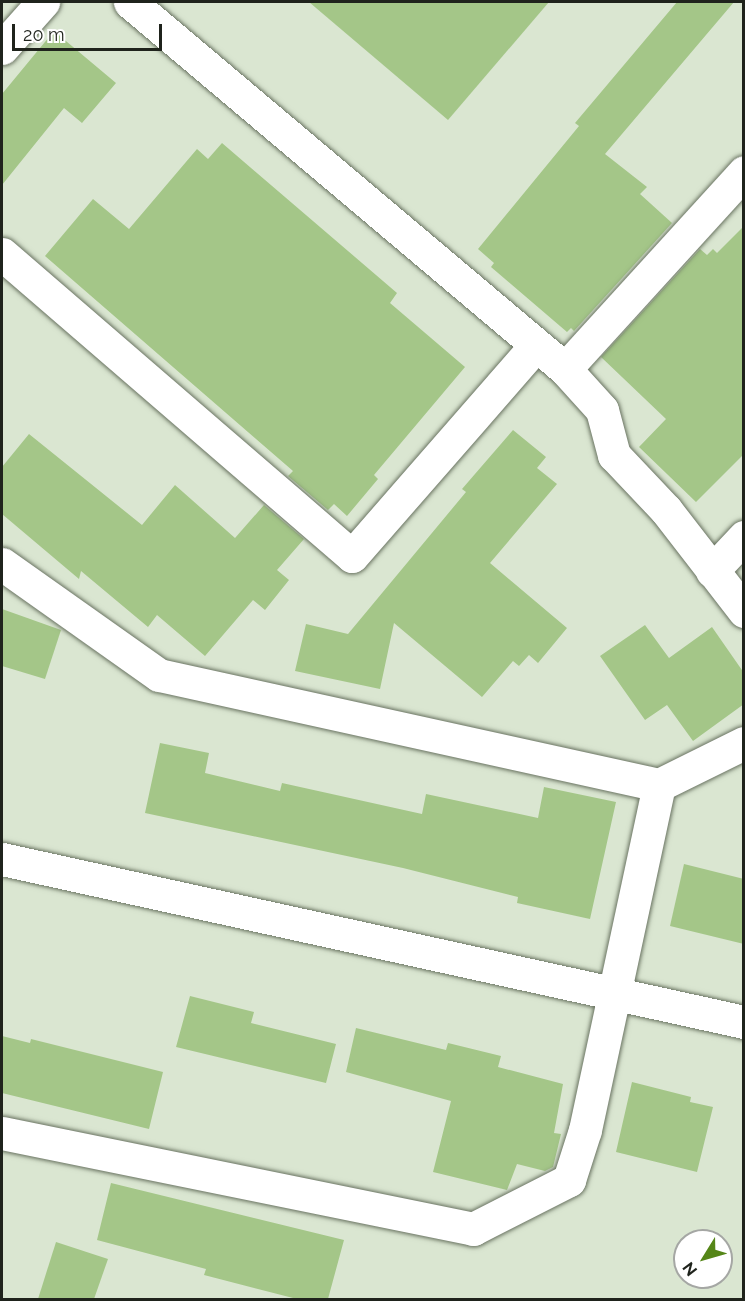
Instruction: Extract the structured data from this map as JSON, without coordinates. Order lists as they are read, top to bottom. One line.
{"scale_bar":"20 m","north":"bottom left"}
